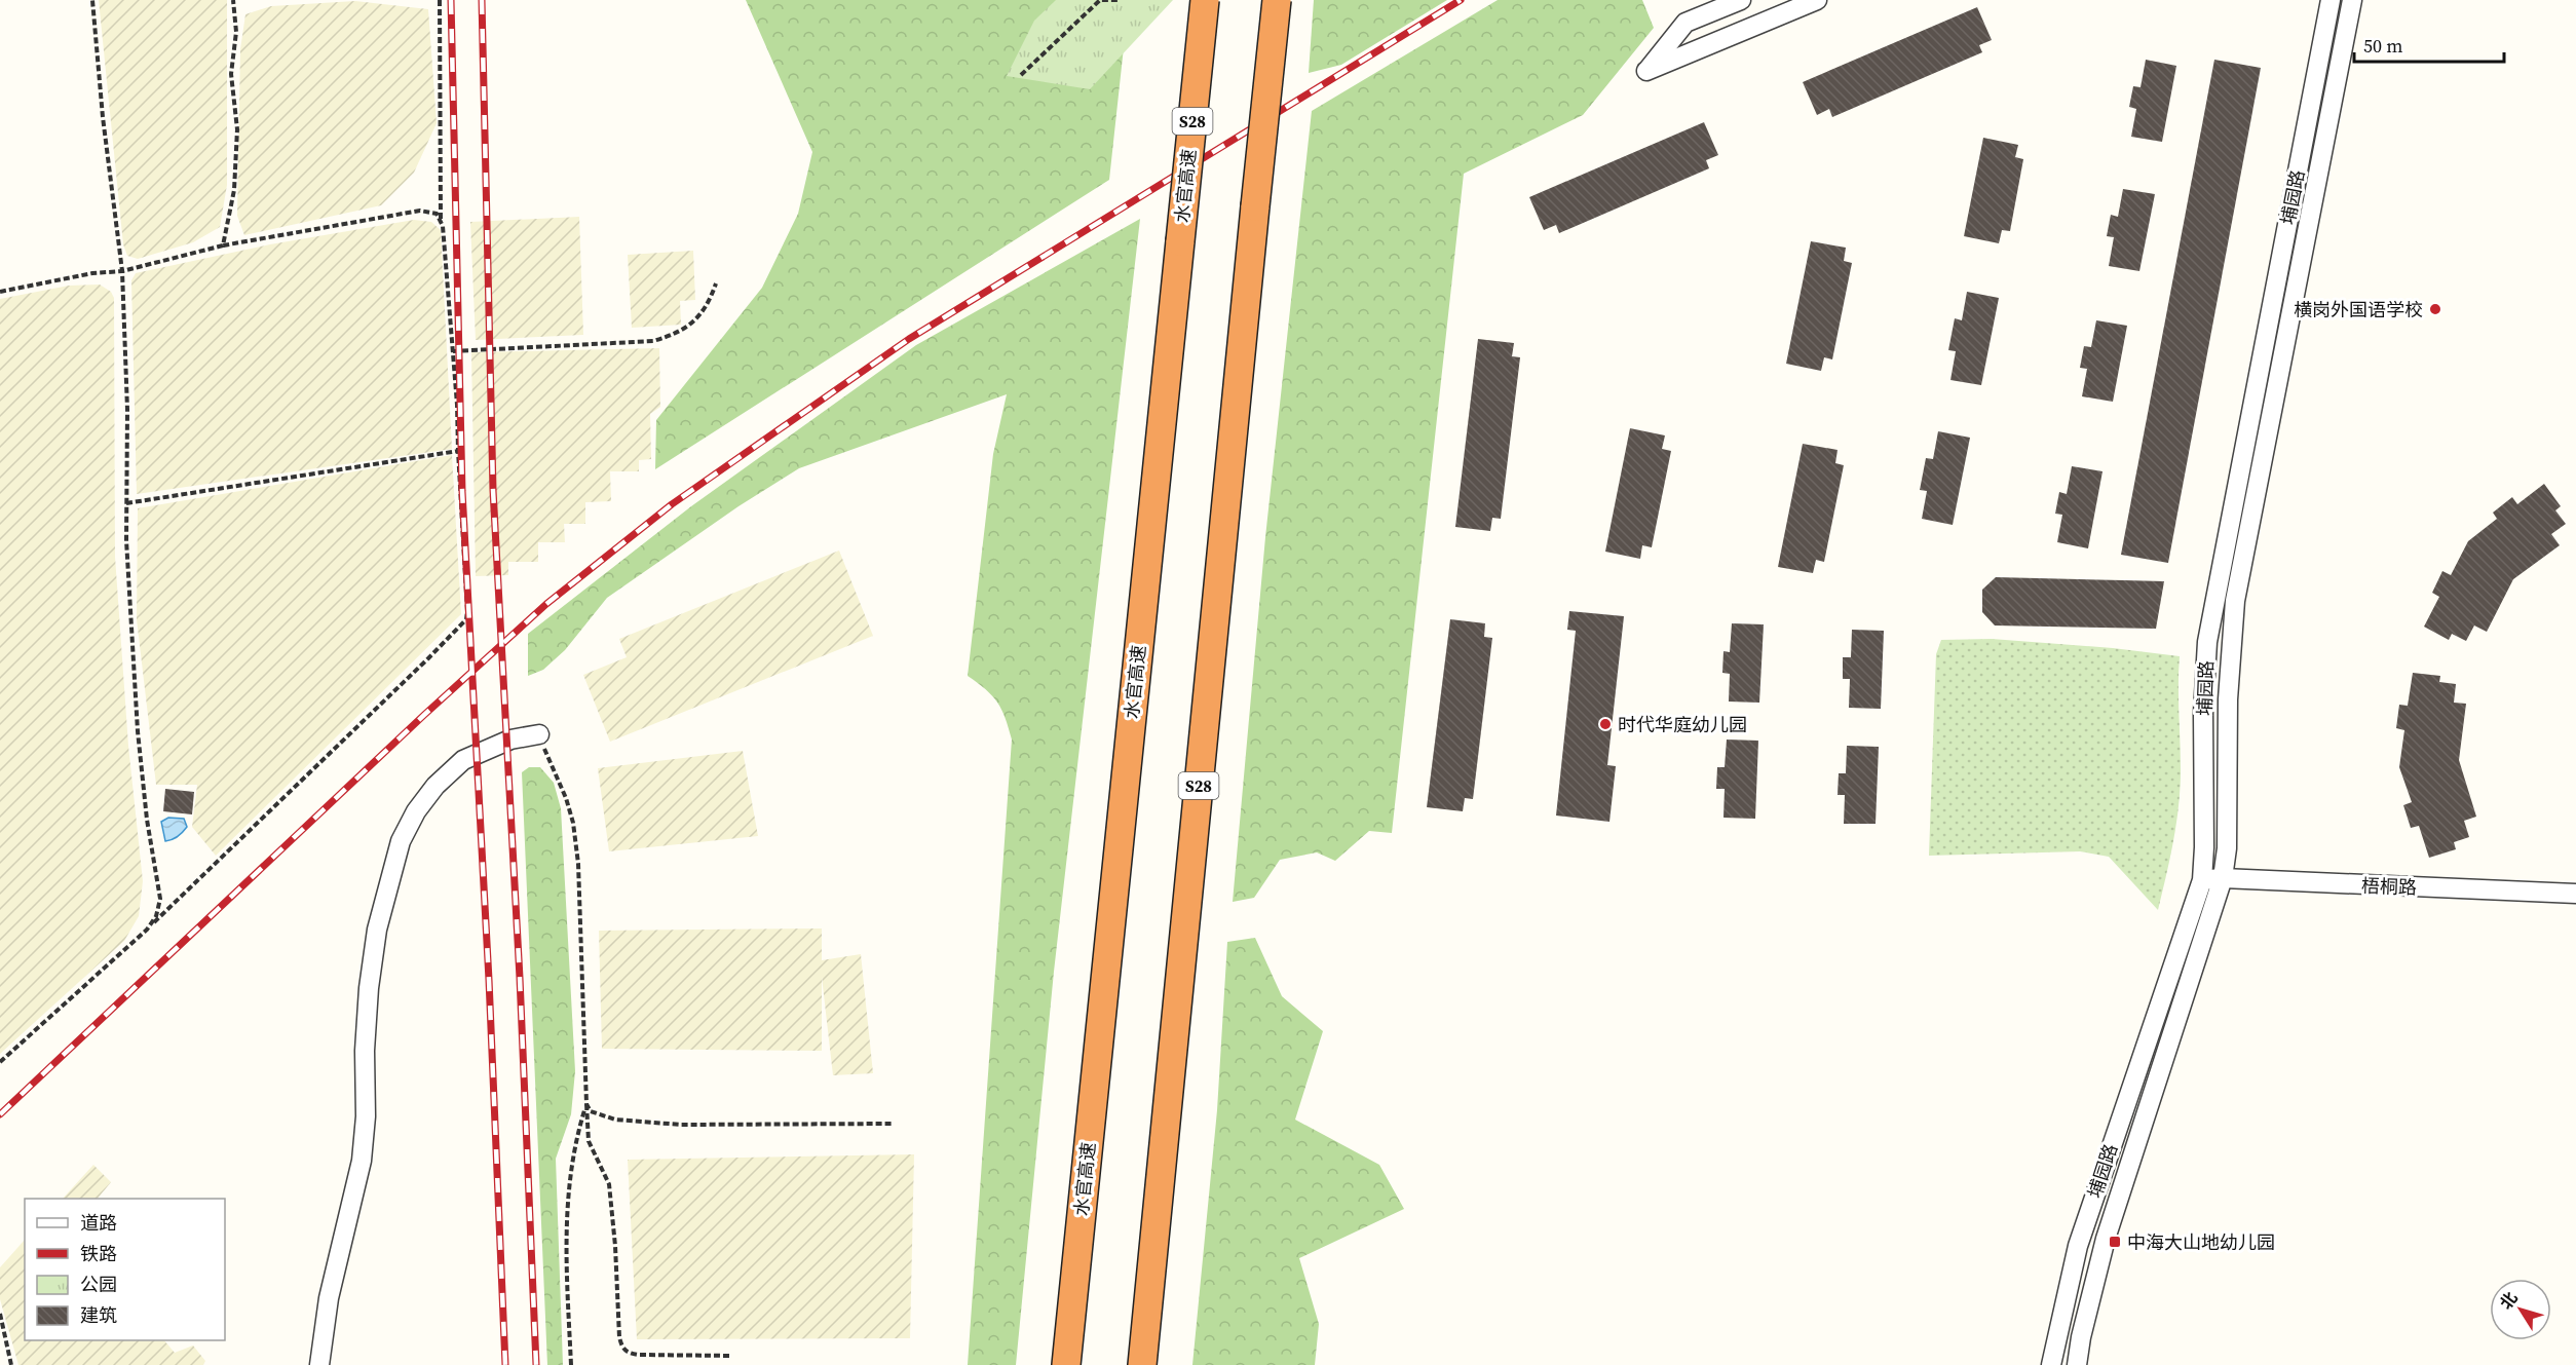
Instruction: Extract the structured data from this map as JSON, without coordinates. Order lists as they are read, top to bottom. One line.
{"streets":{"highway":["S28","水官高速"],"street":["埔园路","梧桐路"]},"crossings":[["埔园路","梧桐路"]],"places":{"other":["横岗外国语学校","时代华庭幼儿园"],"transit":["中海大山地幼儿园"]},"legend":["道路","铁路","公园","建筑"],"scale_bar":"50 m","north":"top left"}
